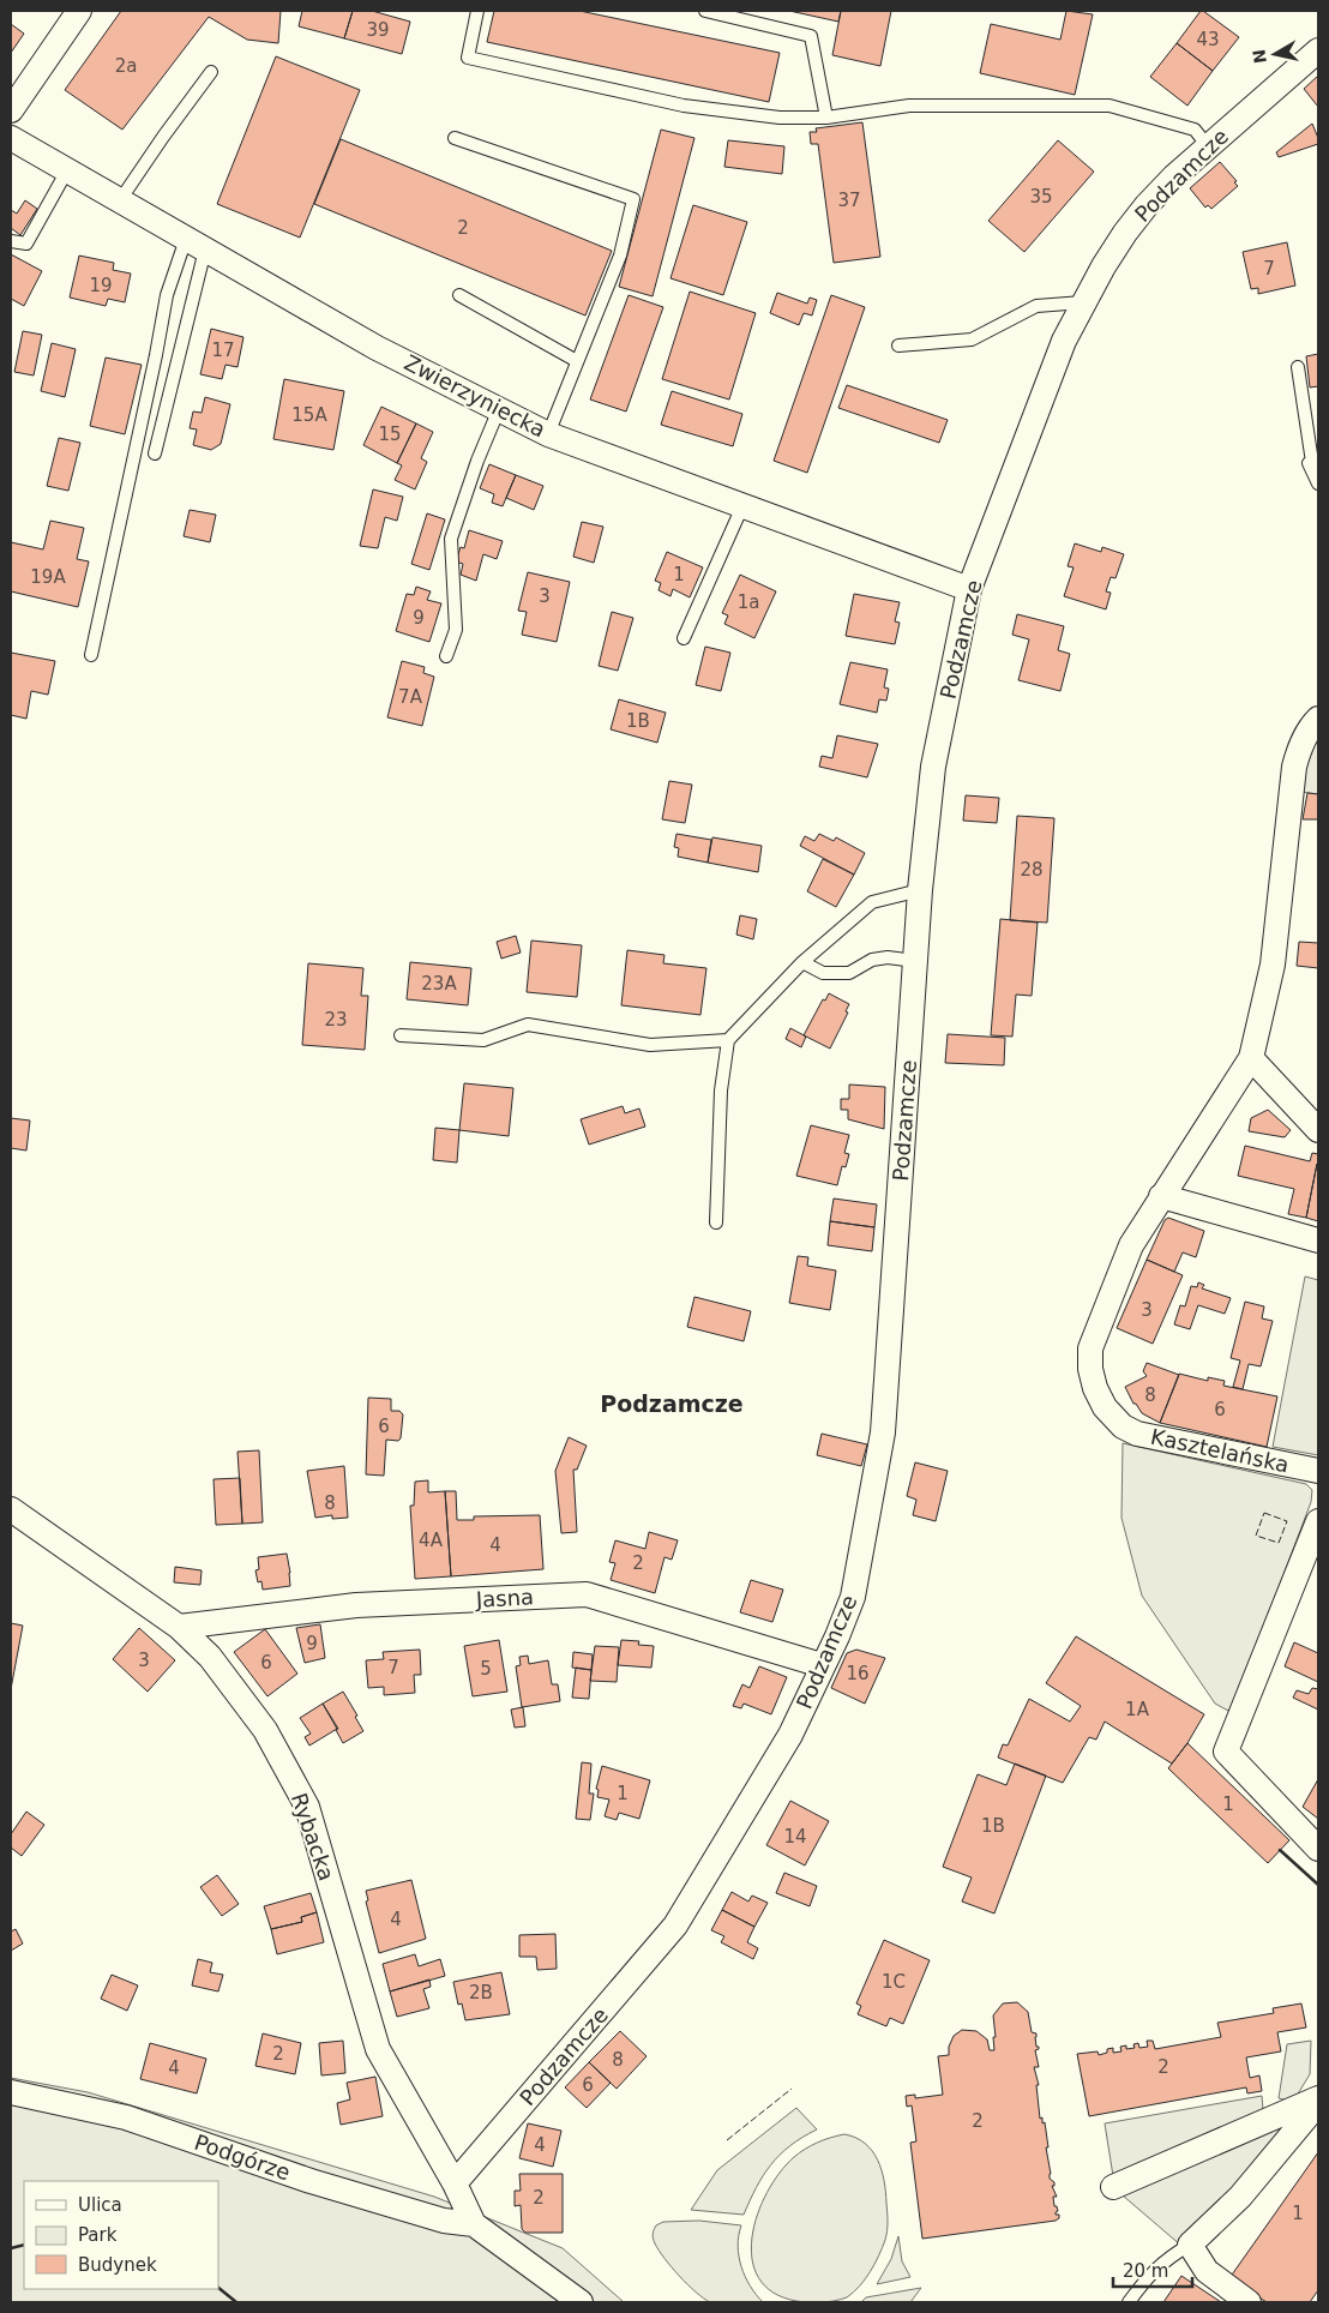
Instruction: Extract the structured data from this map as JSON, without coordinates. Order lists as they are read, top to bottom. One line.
{"streets":{"street":["Podzamcze","Zwierzyniecka","Kasztelańska","Jasna","Rybacka","Podgórze"]},"crossings":[["Podzamcze","Zwierzyniecka"],["Podzamcze","Jasna"],["Podzamcze","Rybacka"],["Jasna","Rybacka"],["Rybacka","Podgórze"]],"districts":["Podzamcze"],"house_numbers":["39","43","2a","35","37","2","7","19","17","15A","15","1","19A","3","1a","9","7A","1B","28","23A","23","3","8","6","6","8","4A","4","2","9","3","6","7","5","16","1A","1","1","1B","14","4","1C","2B","2","8","2","4","6","2","4","2","1"],"legend":["Ulica","Park","Budynek"],"scale_bar":"20 m","north":"left"}
